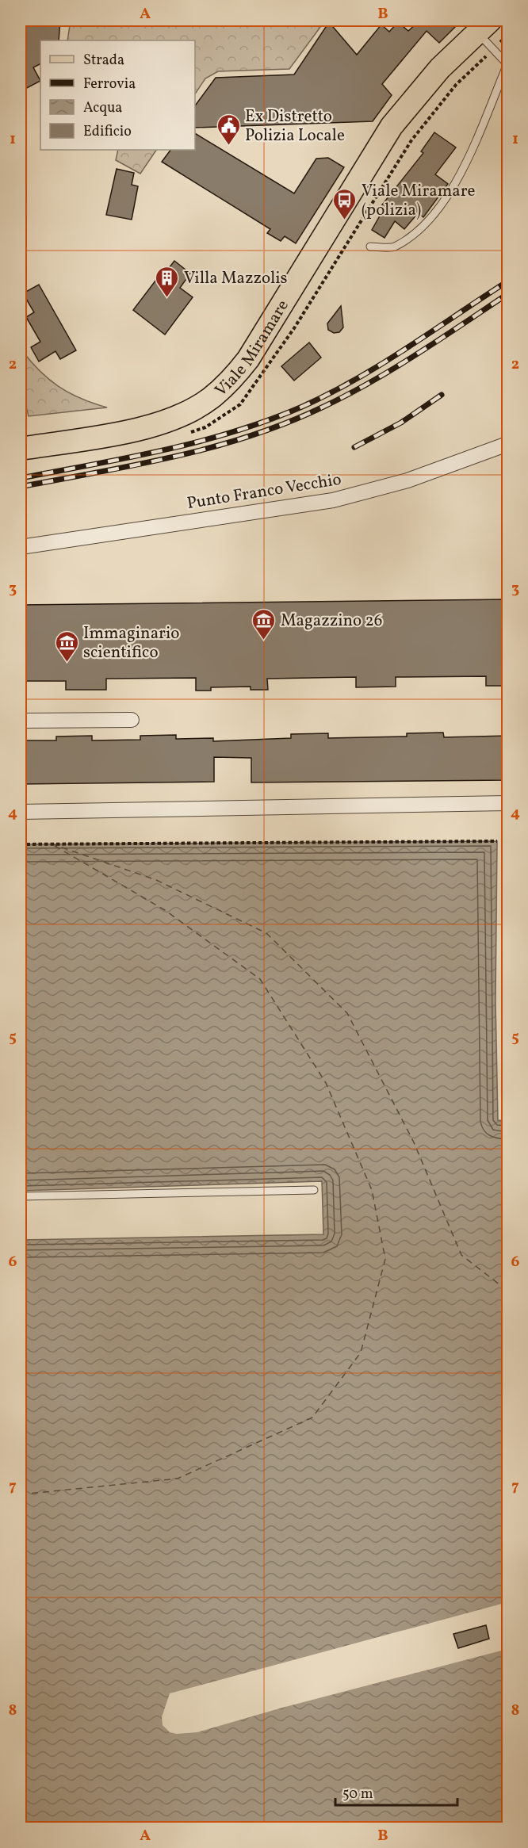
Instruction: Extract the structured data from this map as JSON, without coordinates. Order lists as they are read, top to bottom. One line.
{"streets":{"main road":["Viale Miramare"],"street":["Punto Franco Vecchio"]},"places":{"public building":["Ex Distretto Polizia Locale"],"bus stop":["Viale Miramare (polizia)"],"building":["Villa Mazzolis"],"museum":["Magazzino 26","Immaginario scientifico"]},"legend":["Strada","Ferrovia","Acqua","Edificio"],"scale_bar":"50 m","grid":{"columns":["A","B"],"rows":["1","2","3","4","5","6","7","8"]}}
